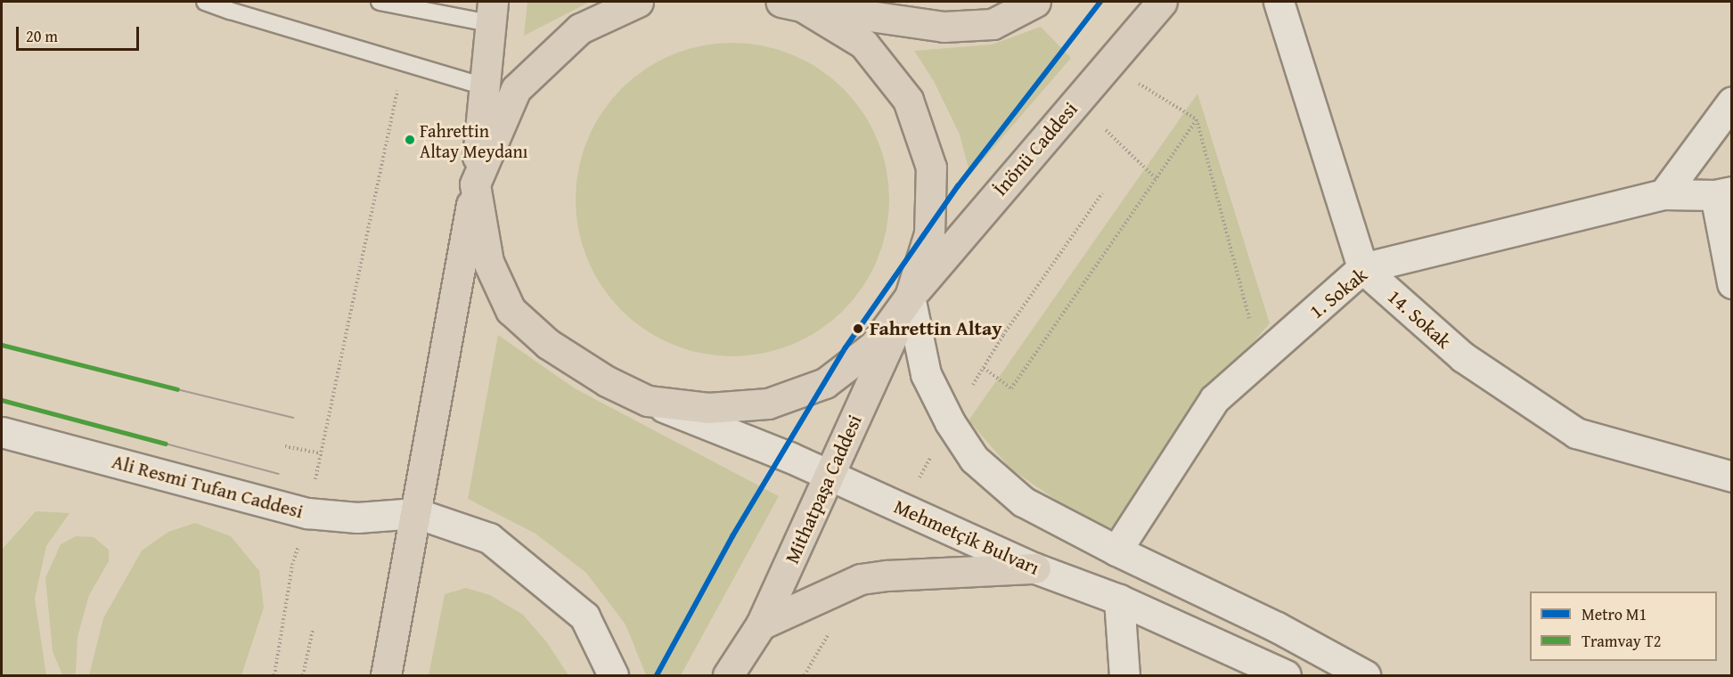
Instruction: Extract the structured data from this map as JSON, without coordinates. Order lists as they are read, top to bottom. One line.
{"streets":{"main road":["İnönü Caddesi","1. Sokak","14. Sokak","Ali Resmi Tufan Caddesi","Mithatpaşa Caddesi","Mehmetçik Bulvarı"]},"crossings":[["İnönü Caddesi","Mithatpaşa Caddesi"],["1. Sokak","14. Sokak"],["Mithatpaşa Caddesi","Mehmetçik Bulvarı"]],"places":["Fahrettin Altay Meydanı","Fahrettin Altay"],"lines":["metro line M1","tram line T2"],"legend":["Metro M1","Tramvay T2"],"scale_bar":"20 m"}
